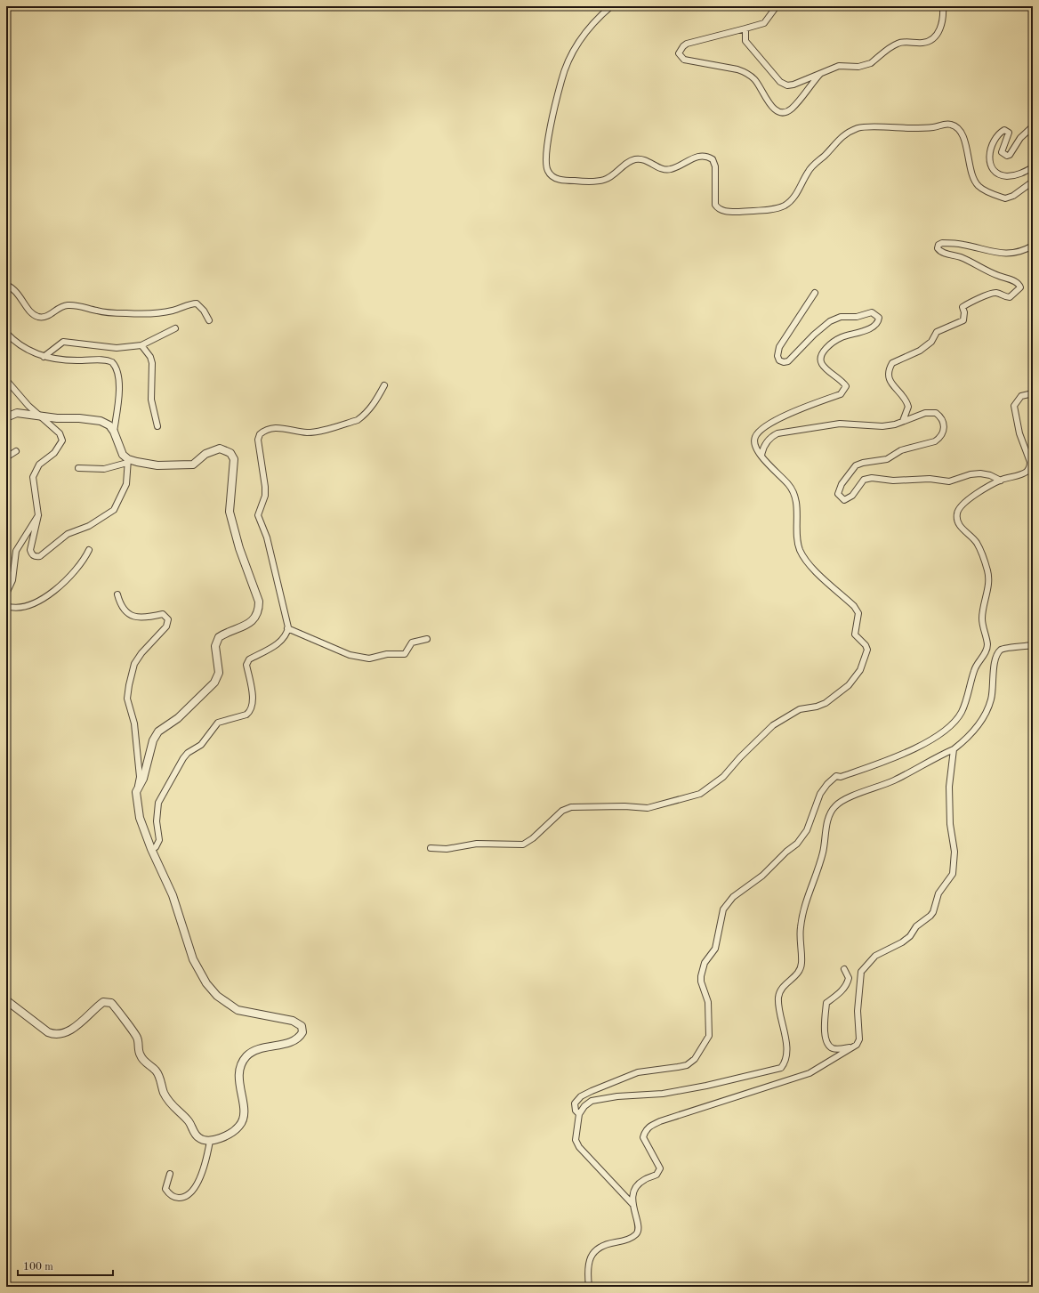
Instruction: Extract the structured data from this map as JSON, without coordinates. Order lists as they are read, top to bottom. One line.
{"scale_bar":"100 m"}
